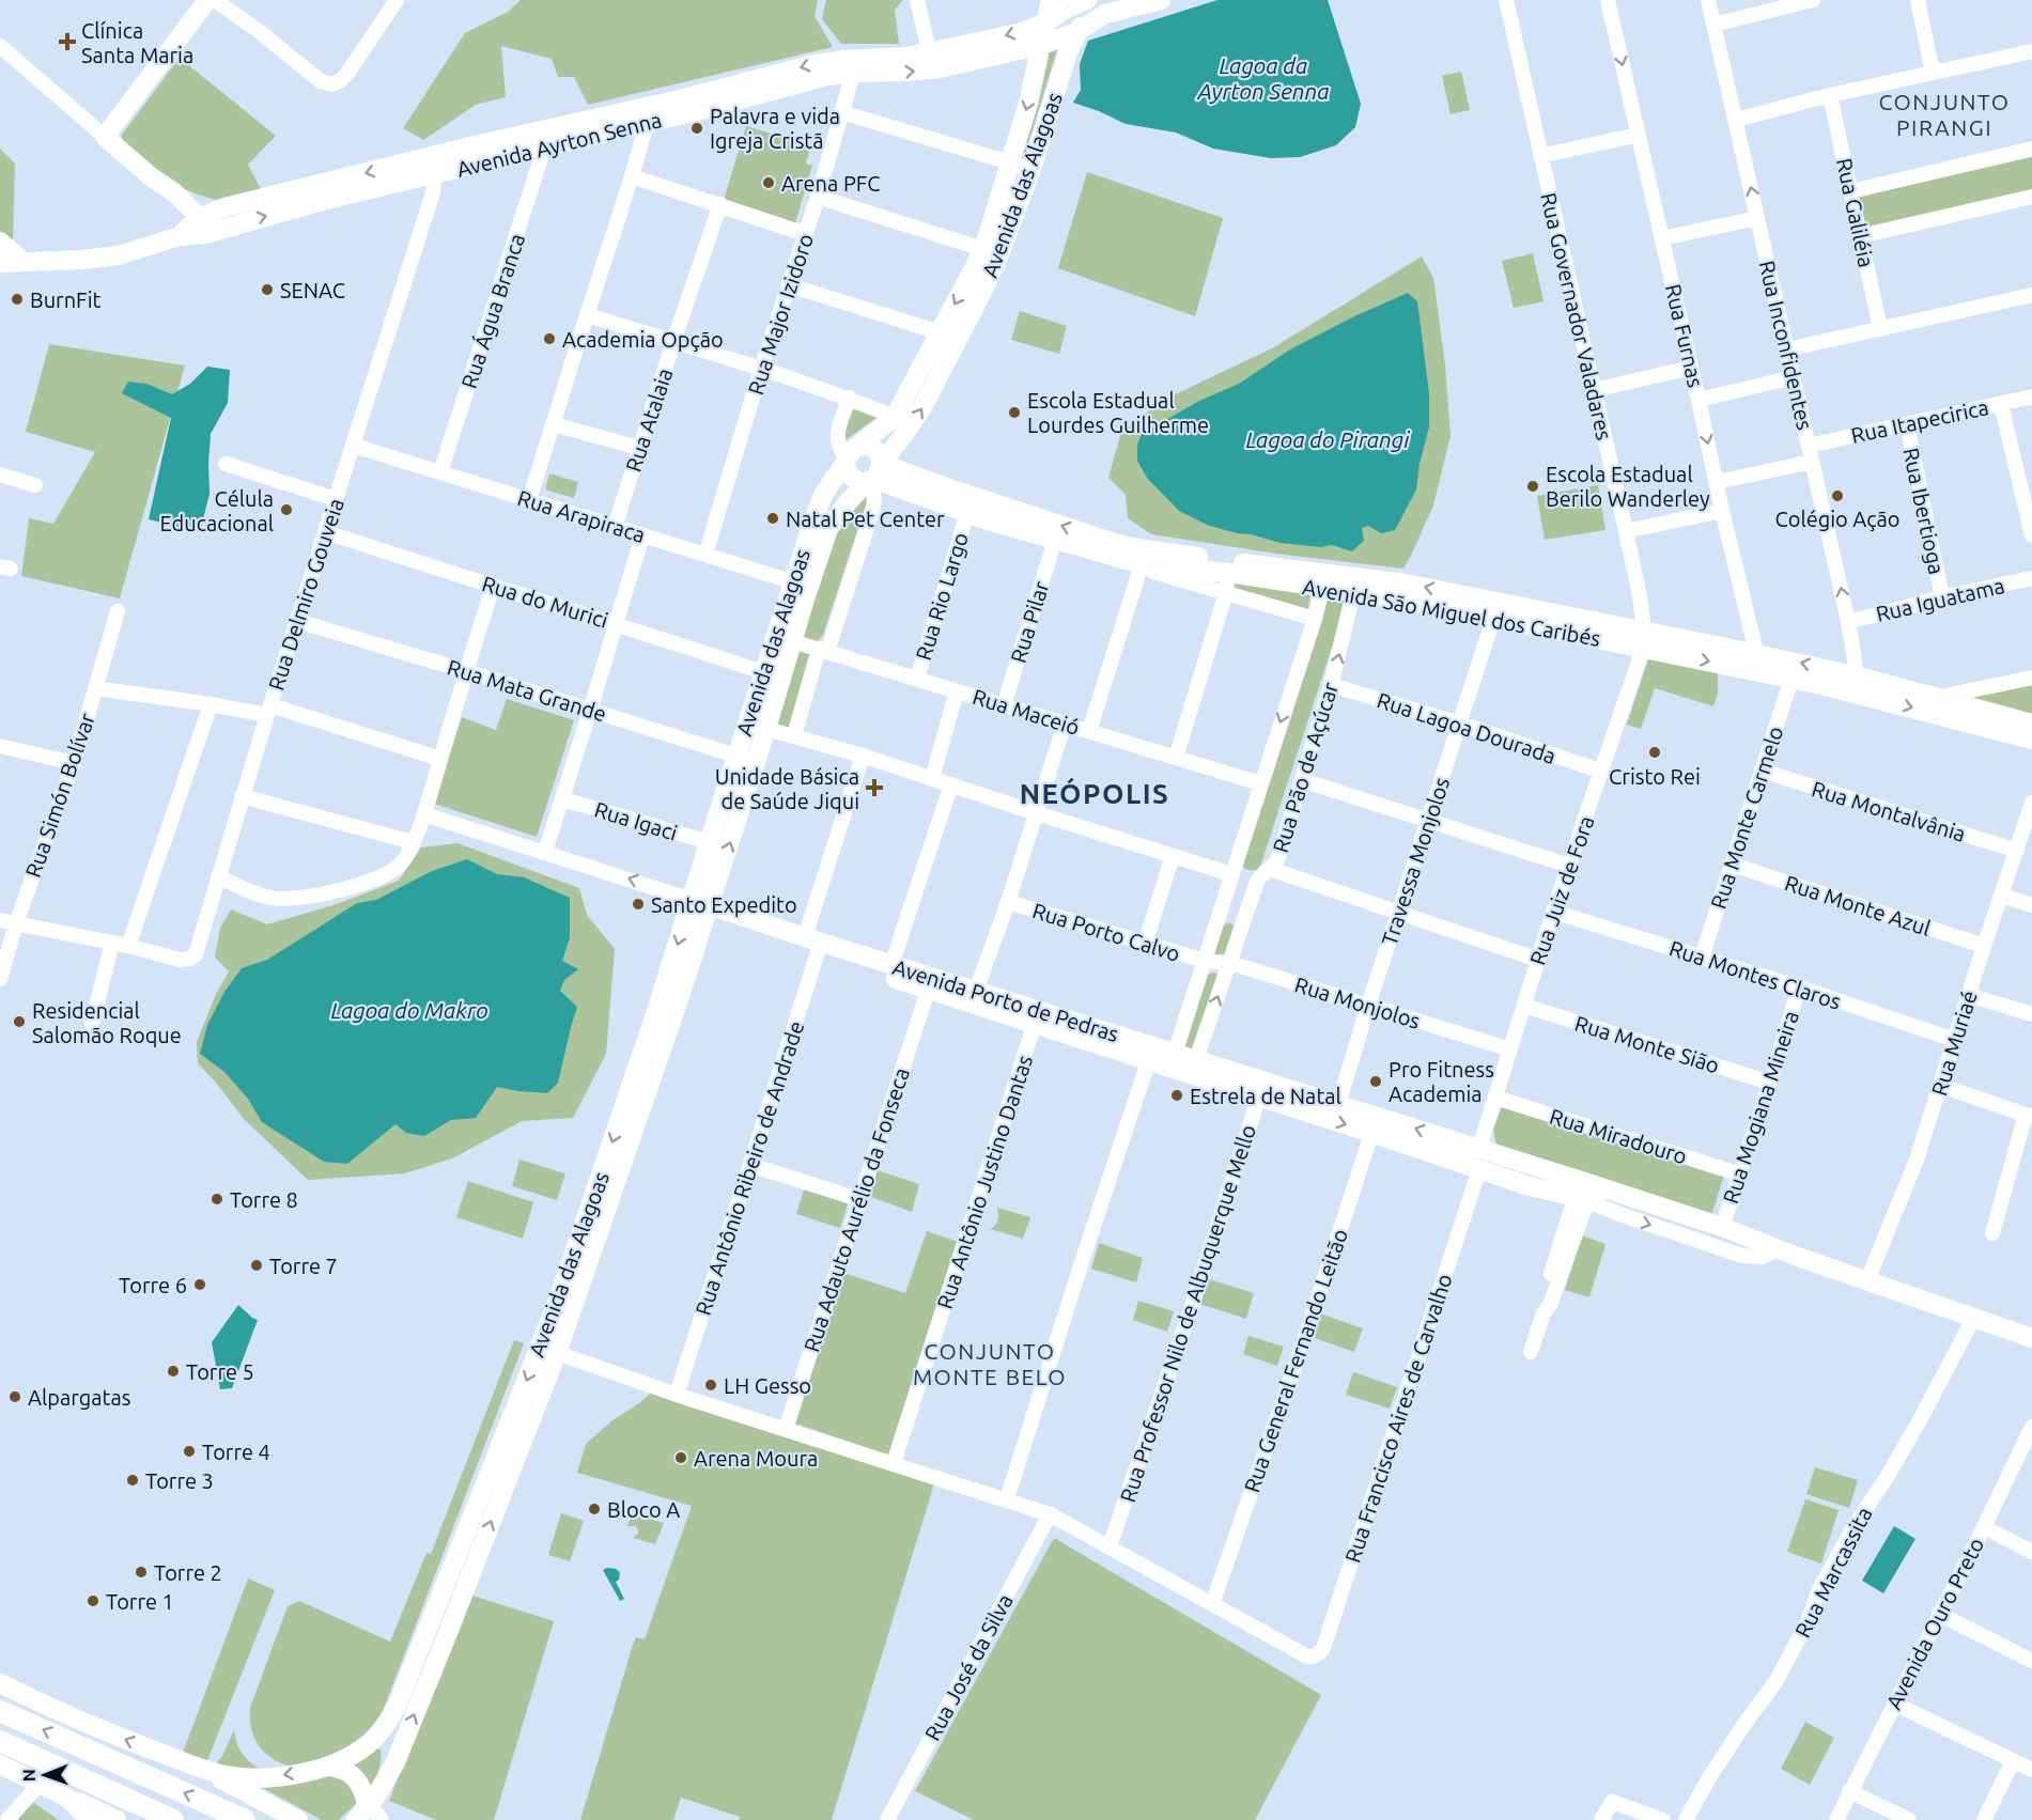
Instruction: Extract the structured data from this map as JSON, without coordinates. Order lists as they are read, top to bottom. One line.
{"streets":{"main road":["Avenida Ayrton Senna","Avenida das Alagoas","Avenida São Miguel dos Caribés","Avenida Porto de Pedras"],"street":["Rua Galiléia","Rua Água Branca","Rua Major Izidoro","Rua Governador Valadares","Rua Furnas","Rua Inconfidentes","Rua Atalaia","Rua Itapecirica","Rua Ibertioga","Rua Arapiraca","Rua Delmiro Gouveia","Rua Rio Largo","Rua Iguatama","Rua do Murici","Rua Pilar","Rua Mata Grande","Rua Maceió","Rua Lagoa Dourada","Rua Pão de Açúcar","Rua Simón Bolívar","Rua Montalvânia","Rua Monte Carmelo","Rua Igaci","Travessa Monjolos","Rua Juiz de Fora","Rua Monte Azul","Rua Porto Calvo","Rua Montes Claros","Rua Monjolos","Rua Muriaé","Rua Monte Sião","Rua Mogiana Mineira","Rua Miradouro","Rua Antônio Ribeiro de Andrade","Rua Antônio Justino Dantas","Rua Adauto Aurélio da Fonseca","Rua Professor Nilo de Albuquerque Mello","Rua General Fernando Leitão","Rua Francisco Aires de Carvalho","Rua Marcassita","Avenida Ouro Preto","Rua José da Silva"]},"crossings":[["Avenida Ayrton Senna","Avenida das Alagoas"],["Avenida Ayrton Senna","Rua Água Branca"],["Avenida Ayrton Senna","Rua Major Izidoro"],["Avenida Ayrton Senna","Rua Delmiro Gouveia"],["Avenida das Alagoas","Rua Arapiraca"],["Avenida das Alagoas","Rua do Murici"],["Avenida das Alagoas","Avenida São Miguel dos Caribés"],["Avenida das Alagoas","Rua Mata Grande"],["Avenida das Alagoas","Rua Maceió"],["Avenida das Alagoas","Rua Igaci"],["Avenida das Alagoas","Avenida Porto de Pedras"],["Rua Água Branca","Rua Arapiraca"],["Rua Major Izidoro","Rua Arapiraca"],["Rua Governador Valadares","Avenida São Miguel dos Caribés"],["Rua Governador Valadares","Rua Juiz de Fora"],["Rua Furnas","Avenida São Miguel dos Caribés"],["Rua Inconfidentes","Rua Itapecirica"],["Rua Inconfidentes","Rua Iguatama"],["Rua Inconfidentes","Avenida São Miguel dos Caribés"],["Rua Atalaia","Rua Arapiraca"],["Rua Itapecirica","Rua Ibertioga"],["Rua Ibertioga","Rua Iguatama"],["Rua Arapiraca","Rua Delmiro Gouveia"],["Rua Delmiro Gouveia","Rua do Murici"],["Rua Delmiro Gouveia","Rua Mata Grande"],["Rua Rio Largo","Avenida São Miguel dos Caribés"],["Rua Rio Largo","Rua Maceió"],["Avenida São Miguel dos Caribés","Rua Pilar"],["Avenida São Miguel dos Caribés","Rua Pão de Açúcar"],["Avenida São Miguel dos Caribés","Rua Monte Carmelo"],["Avenida São Miguel dos Caribés","Travessa Monjolos"],["Avenida São Miguel dos Caribés","Rua Juiz de Fora"],["Rua Pilar","Rua Maceió"],["Rua Maceió","Rua Pão de Açúcar"],["Rua Lagoa Dourada","Rua Pão de Açúcar"],["Rua Lagoa Dourada","Travessa Monjolos"],["Rua Lagoa Dourada","Rua Juiz de Fora"],["Rua Pão de Açúcar","Rua Porto Calvo"],["Rua Pão de Açúcar","Avenida Porto de Pedras"],["Rua Pão de Açúcar","Rua Monjolos"],["Rua Montalvânia","Rua Monte Carmelo"],["Rua Montalvânia","Rua Muriaé"],["Rua Monte Carmelo","Rua Monte Azul"],["Rua Monte Carmelo","Rua Montes Claros"],["Travessa Monjolos","Avenida Porto de Pedras"],["Travessa Monjolos","Rua Monjolos"],["Rua Juiz de Fora","Rua Montes Claros"],["Rua Juiz de Fora","Avenida Porto de Pedras"],["Rua Juiz de Fora","Rua Monjolos"],["Rua Juiz de Fora","Rua Monte Sião"],["Rua Juiz de Fora","Rua Miradouro"],["Rua Monte Azul","Rua Muriaé"],["Rua Porto Calvo","Rua Monjolos"],["Rua Montes Claros","Rua Muriaé"],["Rua Montes Claros","Rua Mogiana Mineira"],["Avenida Porto de Pedras","Rua Muriaé"],["Avenida Porto de Pedras","Rua Mogiana Mineira"],["Avenida Porto de Pedras","Rua Antônio Ribeiro de Andrade"],["Avenida Porto de Pedras","Rua Antônio Justino Dantas"],["Avenida Porto de Pedras","Rua Adauto Aurélio da Fonseca"],["Avenida Porto de Pedras","Rua Professor Nilo de Albuquerque Mello"],["Avenida Porto de Pedras","Rua General Fernando Leitão"],["Avenida Porto de Pedras","Rua Francisco Aires de Carvalho"],["Avenida Porto de Pedras","Rua Marcassita"],["Rua Monte Sião","Rua Mogiana Mineira"],["Rua Mogiana Mineira","Rua Miradouro"],["Rua General Fernando Leitão","Rua Francisco Aires de Carvalho"]],"one_way":["Rua Inconfidentes"],"districts":["CONJUNTO PIRANGI","NEÓPOLIS","CONJUNTO MONTE BELO"],"water":["Lagoa da Ayrton Senna","Lagoa do Pirangi","Lagoa do Makro"],"places":{"health":["Clínica Santa Maria","Unidade Básica de Saúde Jiqui"],"other":["Palavra e vida Igreja Cristã","Arena PFC","SENAC","BurnFit","Academia Opção","Escola Estadual Lourdes Guilherme","Escola Estadual Berilo Wanderley","Colégio Ação","Célula Educacional","Natal Pet Center","Cristo Rei","Santo Expedito","Residencial Salomão Roque","Pro Fitness Academia","Estrela de Natal","Torre 8","Torre 7","Torre 6","Torre 5","LH Gesso","Alpargatas","Torre 4","Arena Moura","Torre 3","Bloco A","Torre 2","Torre 1"]},"north":"left"}
